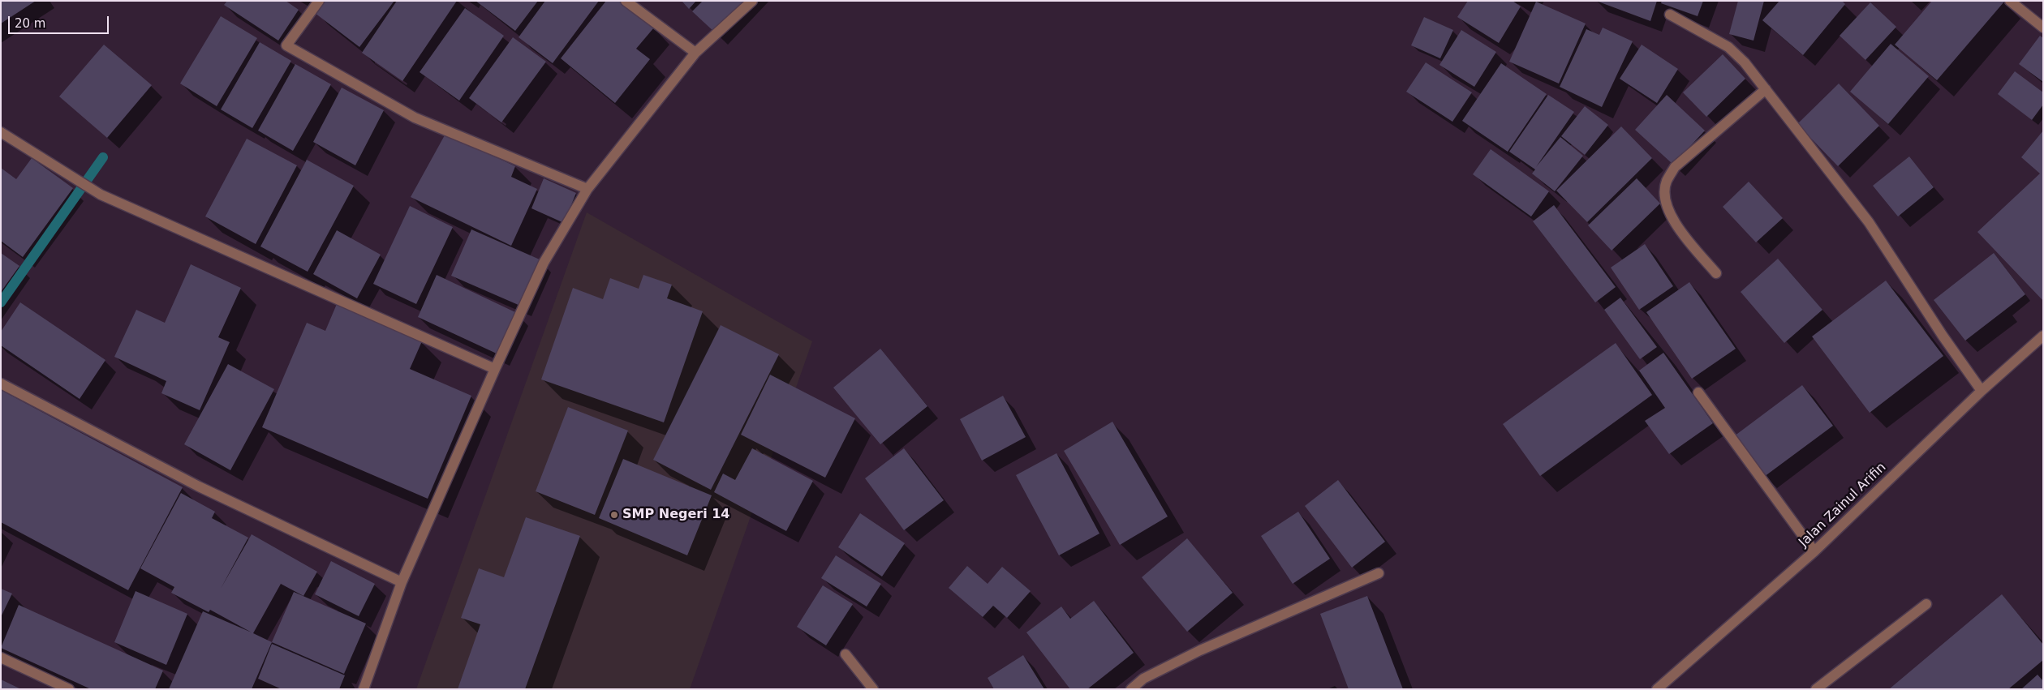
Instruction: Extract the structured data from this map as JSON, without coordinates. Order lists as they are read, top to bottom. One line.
{"streets":{"street":["Jalan Zainul Arifin"]},"places":["SMP Negeri 14"],"scale_bar":"20 m"}
